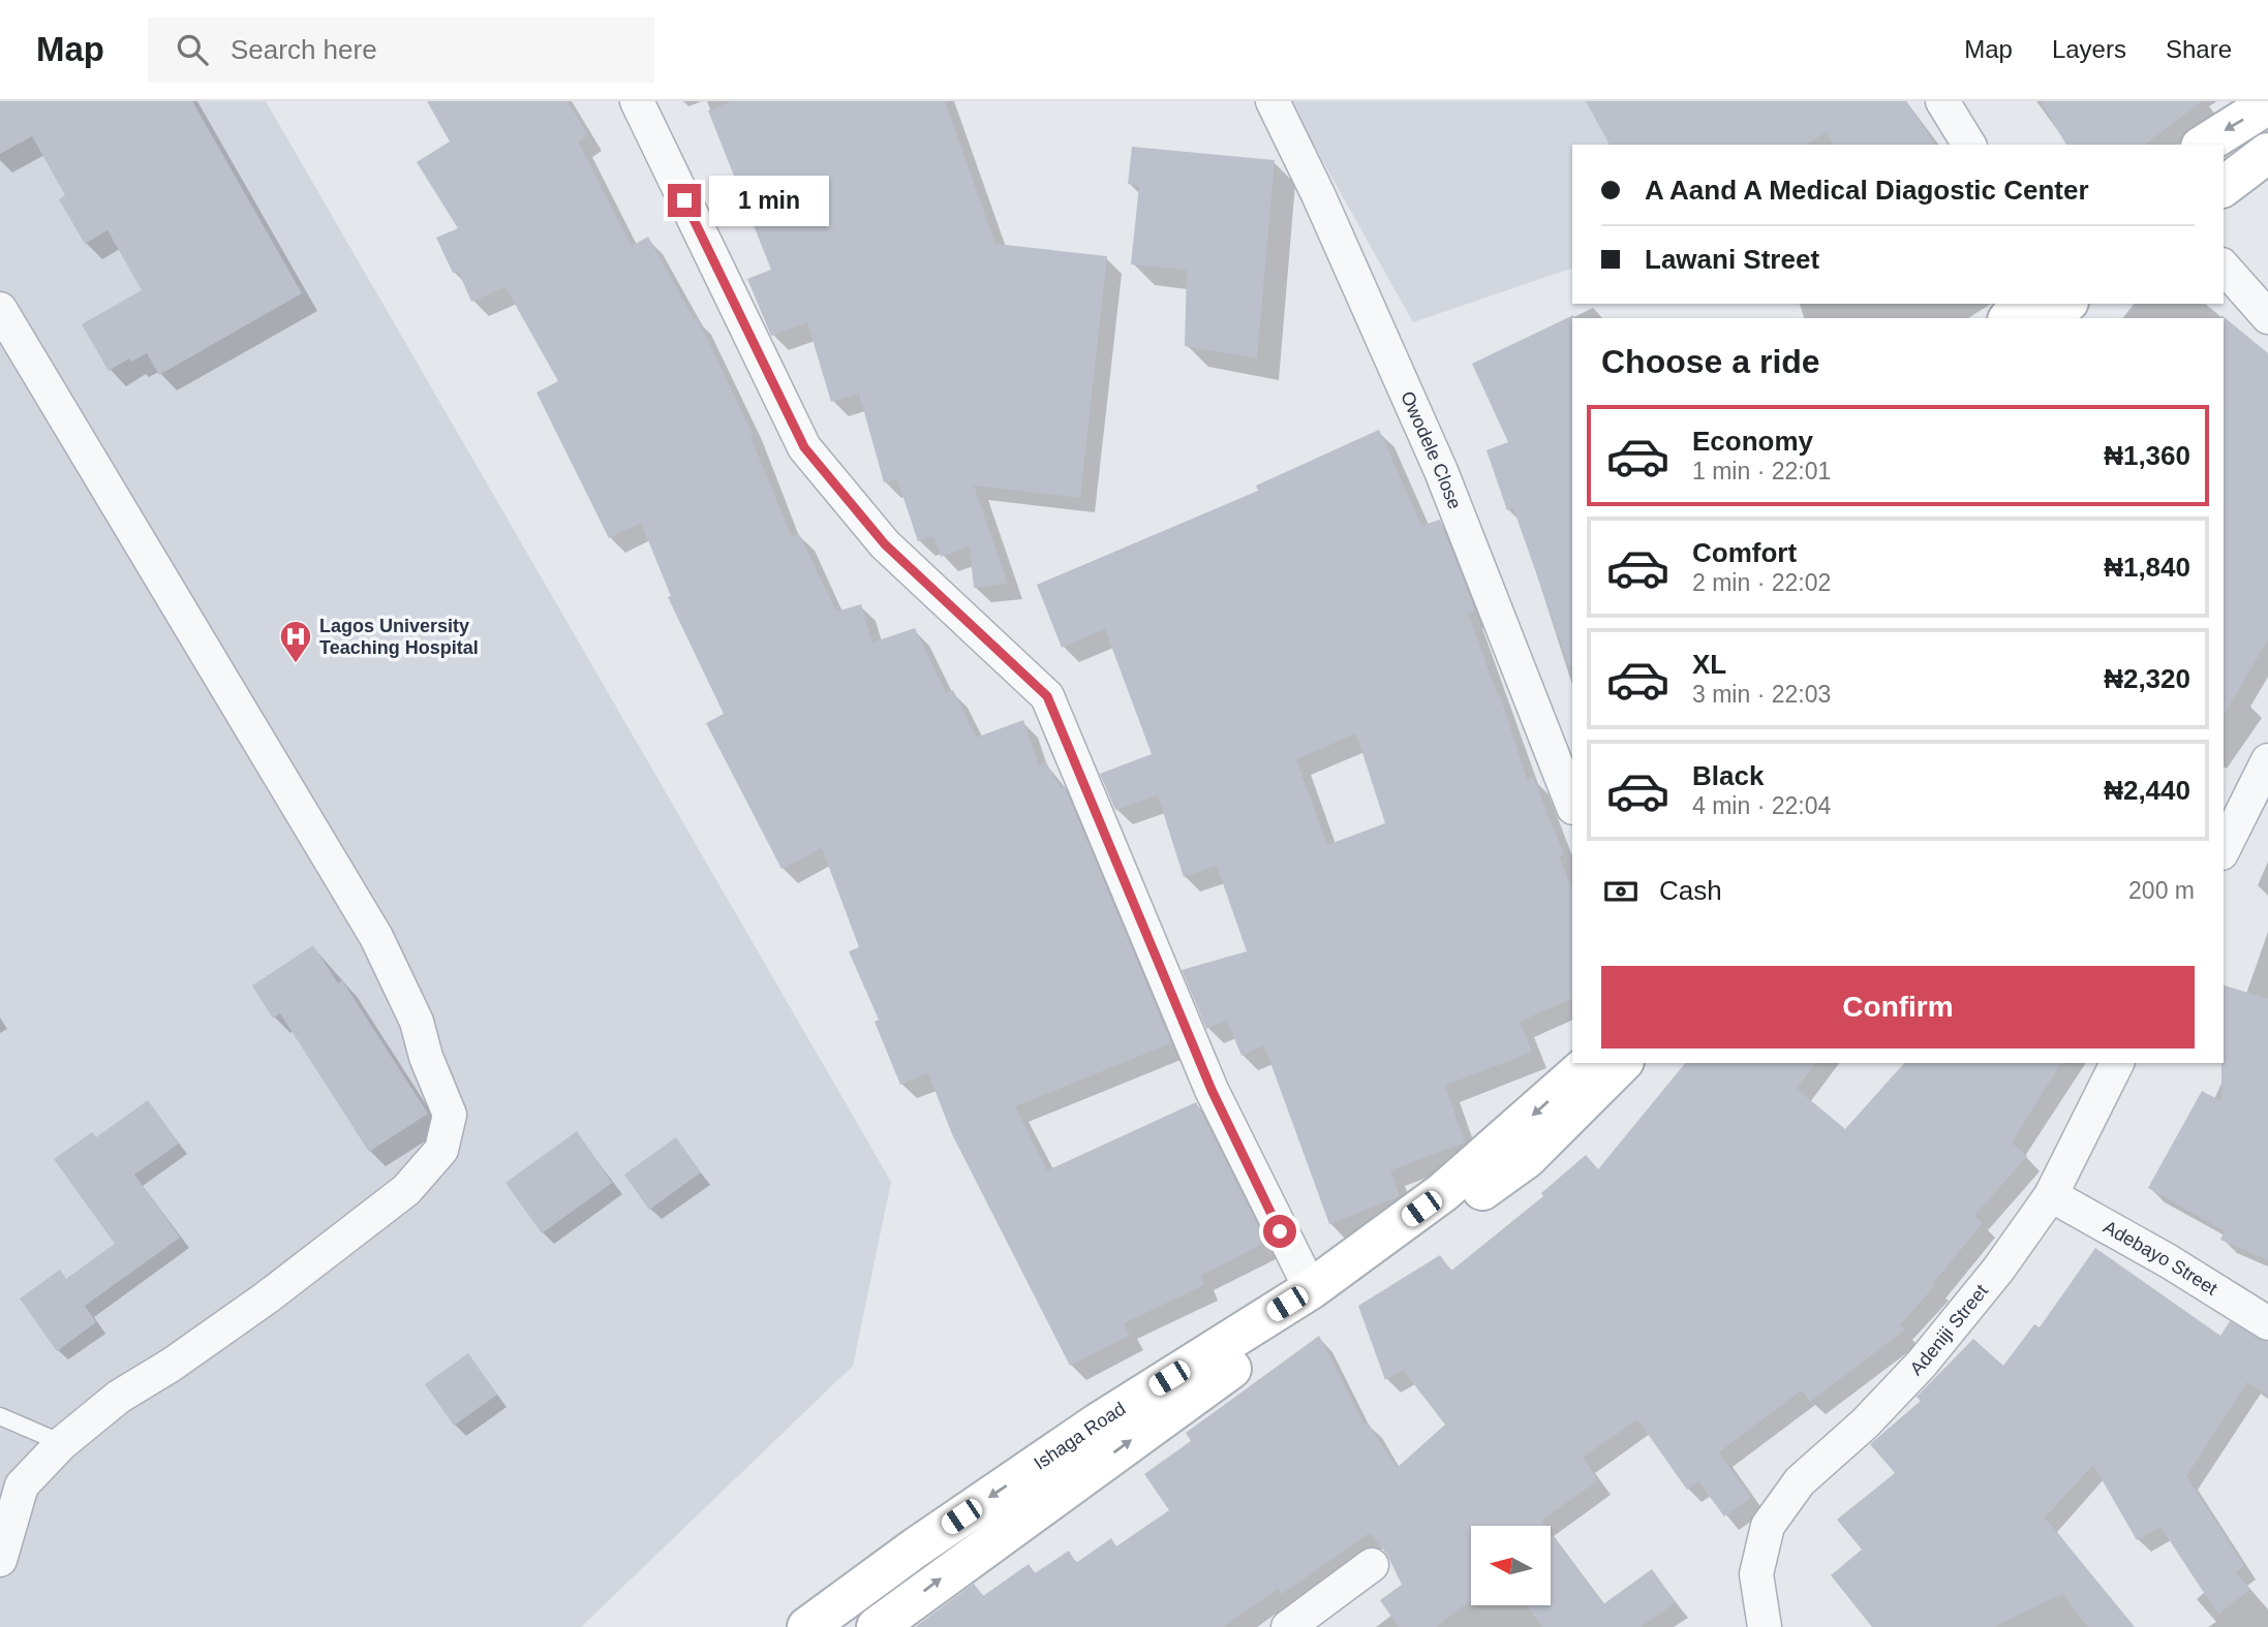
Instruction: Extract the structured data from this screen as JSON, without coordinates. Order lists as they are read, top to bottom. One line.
{"streets":{"main road":["Ishaga Road"],"street":["Owodele Close","Adebayo Street","Adeniji Street"]},"crossings":[["Adebayo Street","Adeniji Street"]],"places":{"hospital":["Lagos University Teaching Hospital"]},"north":"left","page":{"header":"Map","search":"Search here","nav":["Map","Layers","Share"],"banner":["A Aand A Medical Diagostic Center","Lawani Street"],"bubble":"1 min","heading":"Choose a ride","list":[{"name":"Economy","note":"1 min · 22:01","value":"₦1,360"},{"name":"Comfort","note":"2 min · 22:02","value":"₦1,840"},{"name":"XL","note":"3 min · 22:03","value":"₦2,320"},{"name":"Black","note":"4 min · 22:04","value":"₦2,440"}],"pay":["Cash","200 m"],"buttons":"Confirm"}}
